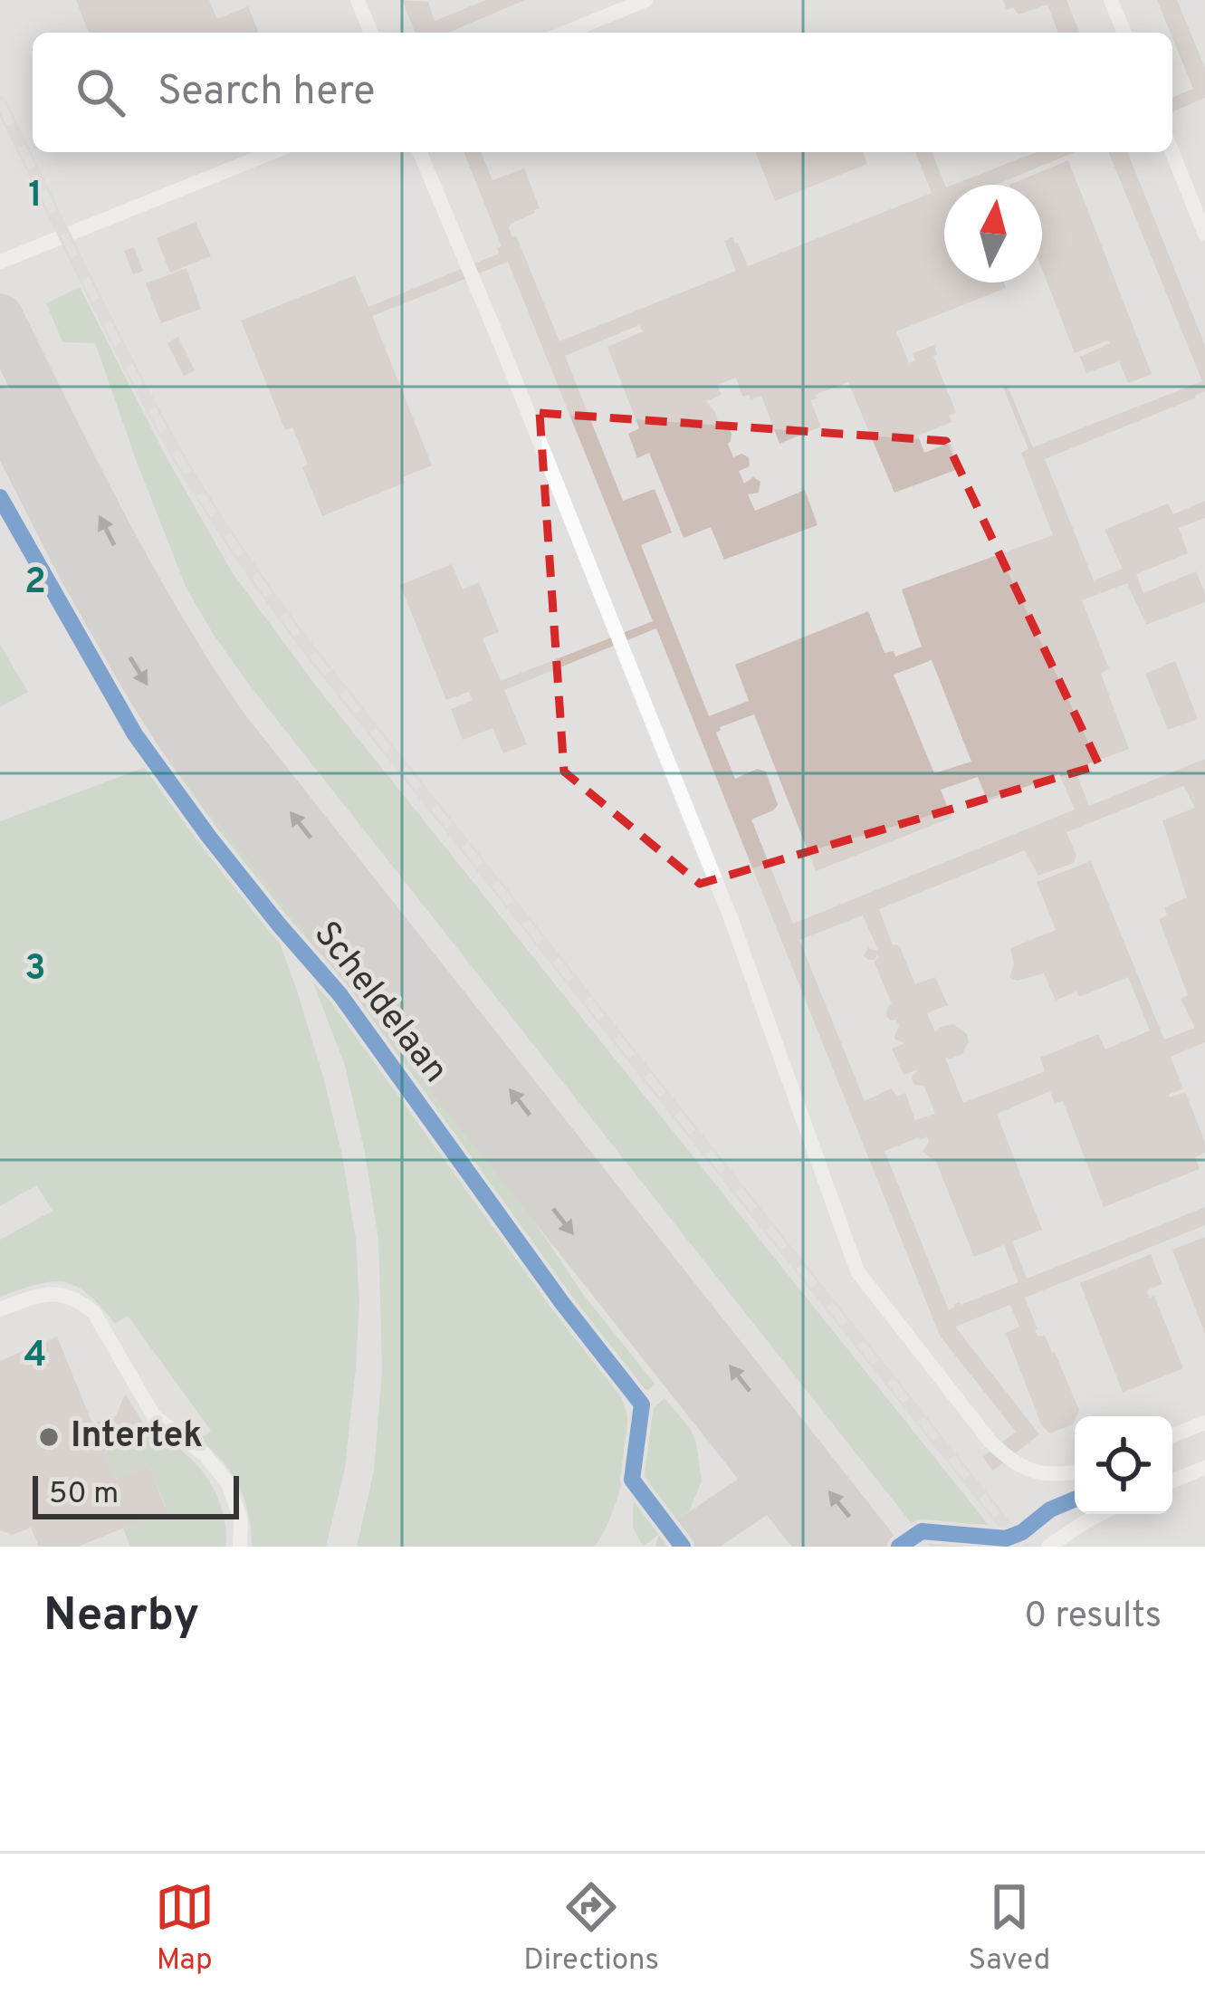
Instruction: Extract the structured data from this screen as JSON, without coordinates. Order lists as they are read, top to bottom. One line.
{"streets":{"main road":["Scheldelaan"]},"places":["Intertek"],"scale_bar":"50 m","north":"top","page":{"search":"Search here","scale":"50 m","heading":["Nearby","0 results"],"nav":["Map","Directions","Saved"]},"grid":{"rows":["1","2","3","4"]}}
